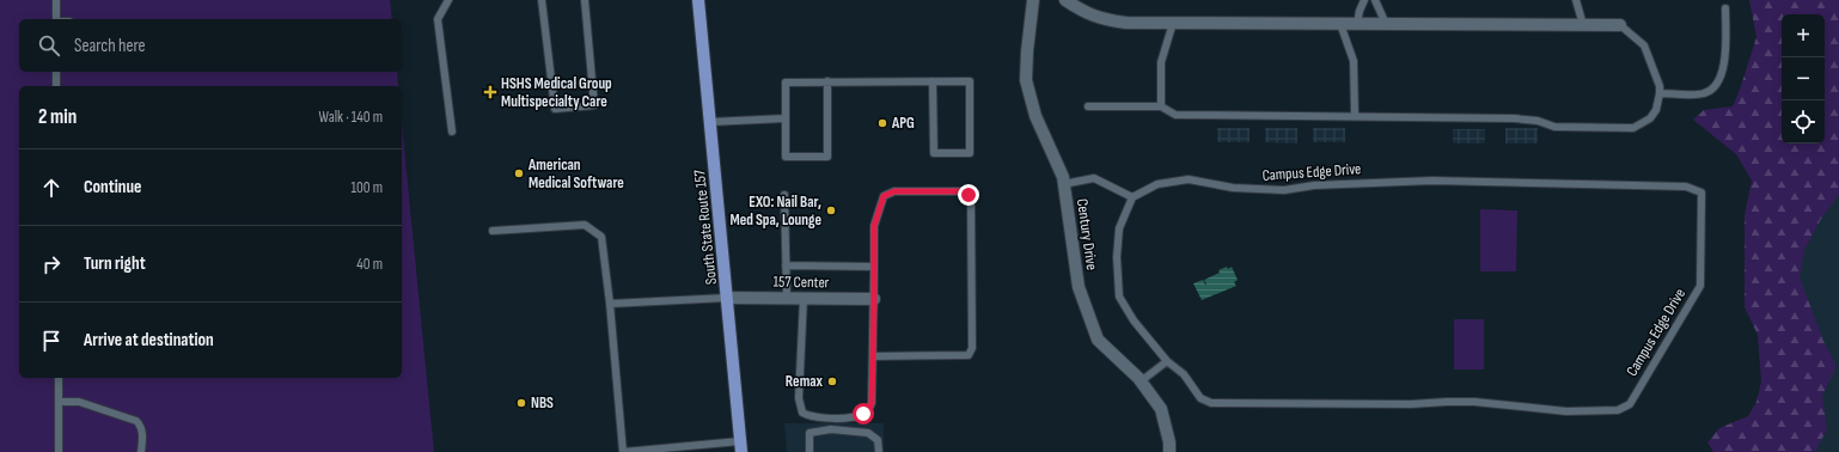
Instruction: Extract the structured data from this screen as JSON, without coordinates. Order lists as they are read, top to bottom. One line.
{"streets":{"main road":["South State Route 157"],"street":["Century Drive","157 Center"],"lane":["Campus Edge Drive"]},"crossings":[["South State Route 157","157 Center"]],"places":{"health":["HSHS Medical Group Multispecialty Care"],"other":["APG","American Medical Software","EXO: Nail Bar, Med Spa, Lounge","Remax","NBS"]},"page":{"map_buttons":["+","−"],"search":"Search here","heading":["2 min","Walk · 140 m"],"list":[["Continue","100 m"],["Turn right","40 m"],"Arrive at destination"]}}
